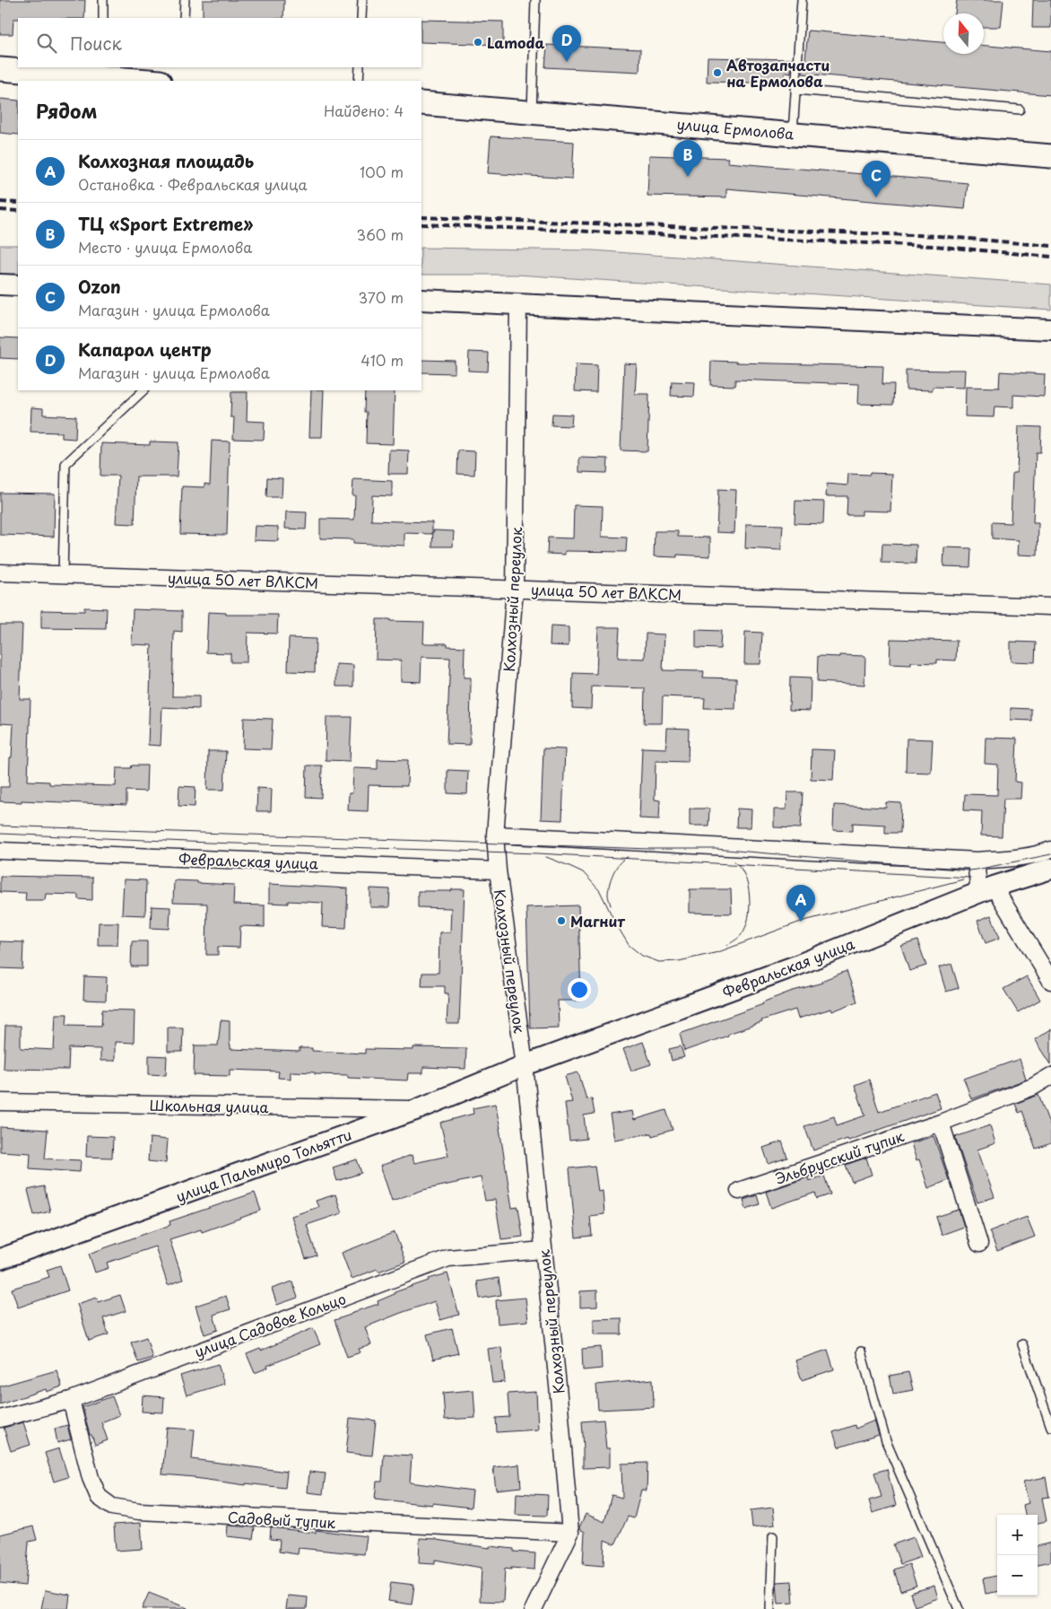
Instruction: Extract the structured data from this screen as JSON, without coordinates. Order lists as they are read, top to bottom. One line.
{"streets":{"main road":["улица Ермолова"],"street":["улица 50 лет ВЛКСМ","Колхозный переулок","Февральская улица","Школьная улица","Эльбрусский тупик","улица Пальмиро Тольятти","улица Садовое Кольцо","Садовый тупик"]},"crossings":[["улица 50 лет ВЛКСМ","Колхозный переулок"],["Колхозный переулок","Февральская улица"],["Колхозный переулок","улица Пальмиро Тольятти"],["Колхозный переулок","улица Садовое Кольцо"],["Колхозный переулок","Садовый тупик"],["Февральская улица","улица Пальмиро Тольятти"],["Школьная улица","улица Пальмиро Тольятти"],["улица Садовое Кольцо","Садовый тупик"]],"places":["Lamoda","Автозапчасти на Ермолова","Магнит"],"north":"top","page":{"search":"Поиск","pins":["D","B","C","A"],"heading":["Рядом","Найдено: 4"],"list":[{"mark":"A","name":"Колхозная площадь","note":"Остановка · Февральская улица","value":"100 m"},{"mark":"B","name":"ТЦ «Sport Extreme»","note":"Место · улица Ермолова","value":"360 m"},{"mark":"C","name":"Ozon","note":"Магазин · улица Ермолова","value":"370 m"},{"mark":"D","name":"Капарол центр","note":"Магазин · улица Ермолова","value":"410 m"}],"map_buttons":["+","−"]}}
